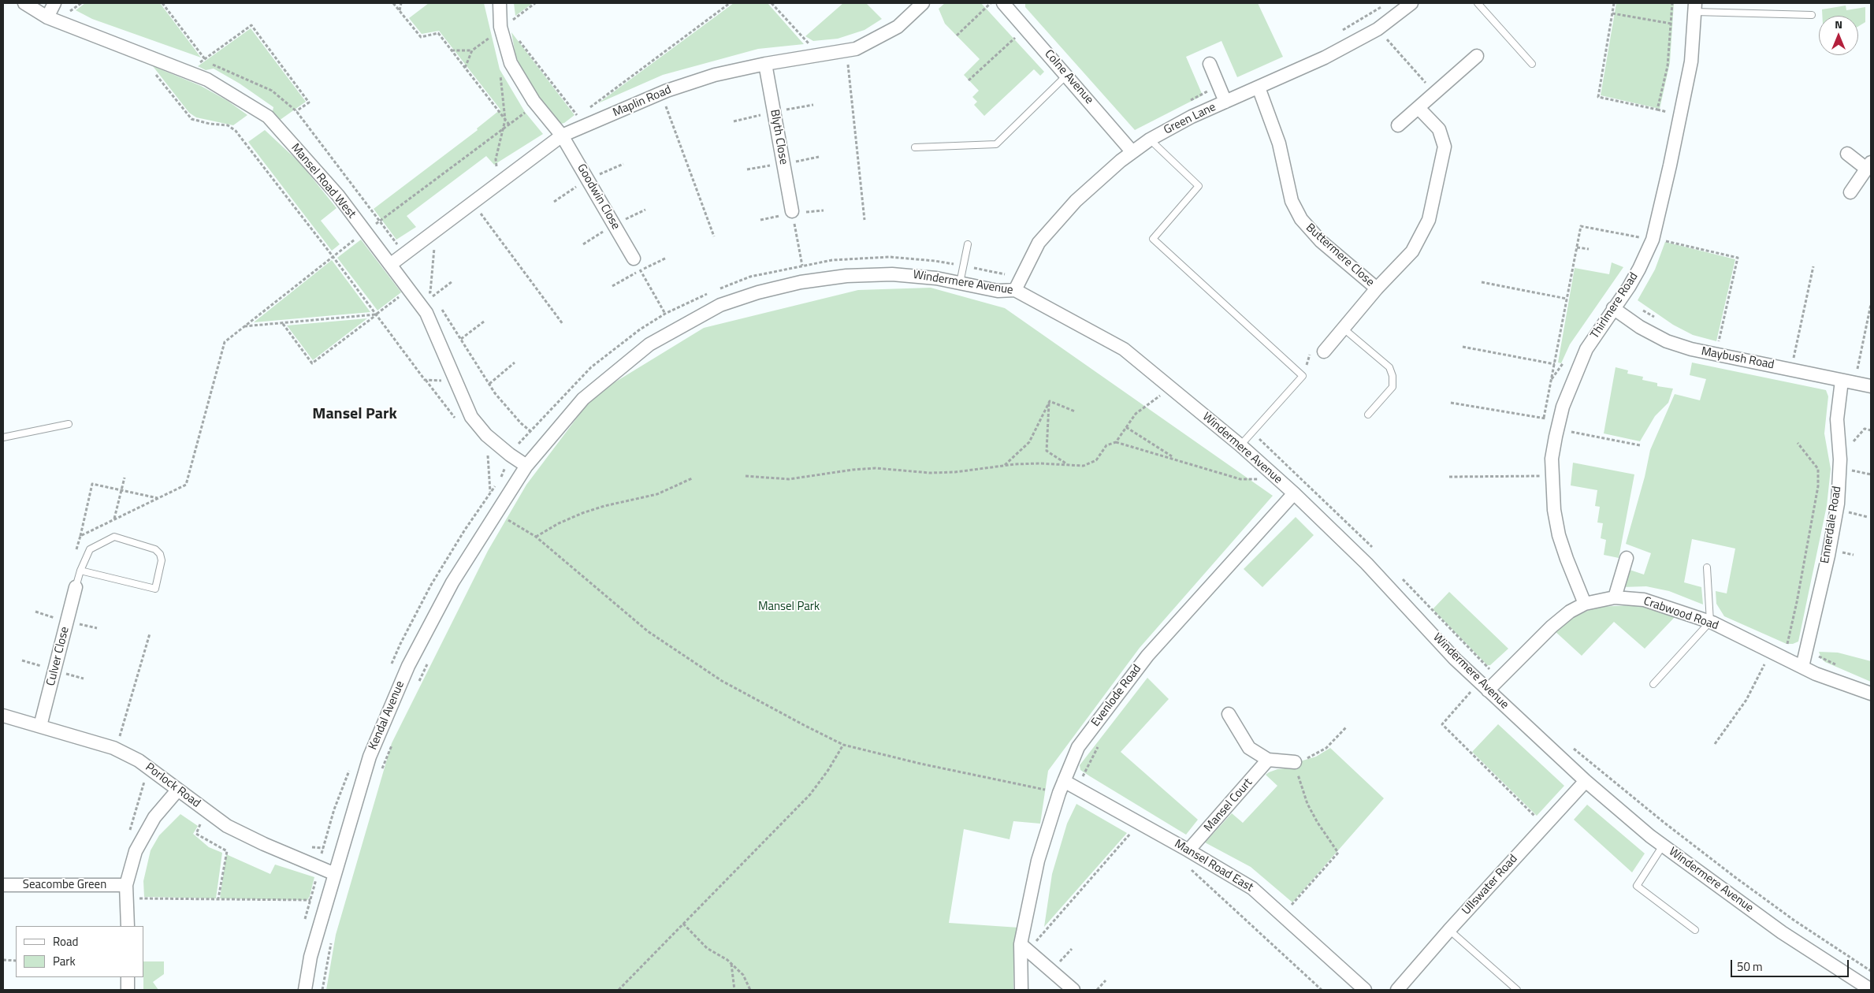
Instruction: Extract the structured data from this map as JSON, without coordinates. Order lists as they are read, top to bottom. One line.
{"streets":{"street":["Colne Avenue","Maplin Road","Green Lane","Blyth Close","Mansel Road West","Goodwin Close","Buttermere Close","Windermere Avenue","Thirlmere Road","Maybush Road","Ennerdale Road","Crabwood Road","Culver Close","Evenlode Road","Kendal Avenue","Porlock Road","Mansel Court","Mansel Road East","Seacombe Green","Ullswater Road"]},"crossings":[["Colne Avenue","Green Lane"],["Maplin Road","Blyth Close"],["Maplin Road","Mansel Road West"],["Maplin Road","Goodwin Close"],["Green Lane","Buttermere Close"],["Green Lane","Windermere Avenue"],["Mansel Road West","Windermere Avenue"],["Mansel Road West","Kendal Avenue"],["Windermere Avenue","Crabwood Road"],["Windermere Avenue","Evenlode Road"],["Windermere Avenue","Kendal Avenue"],["Windermere Avenue","Ullswater Road"],["Thirlmere Road","Maybush Road"],["Thirlmere Road","Crabwood Road"],["Maybush Road","Ennerdale Road"],["Ennerdale Road","Crabwood Road"],["Culver Close","Porlock Road"],["Evenlode Road","Mansel Road East"],["Kendal Avenue","Porlock Road"],["Mansel Court","Mansel Road East"]],"districts":["Mansel Park"],"parks":["Mansel Park"],"legend":["Road","Park"],"scale_bar":"50 m","north":"top"}
